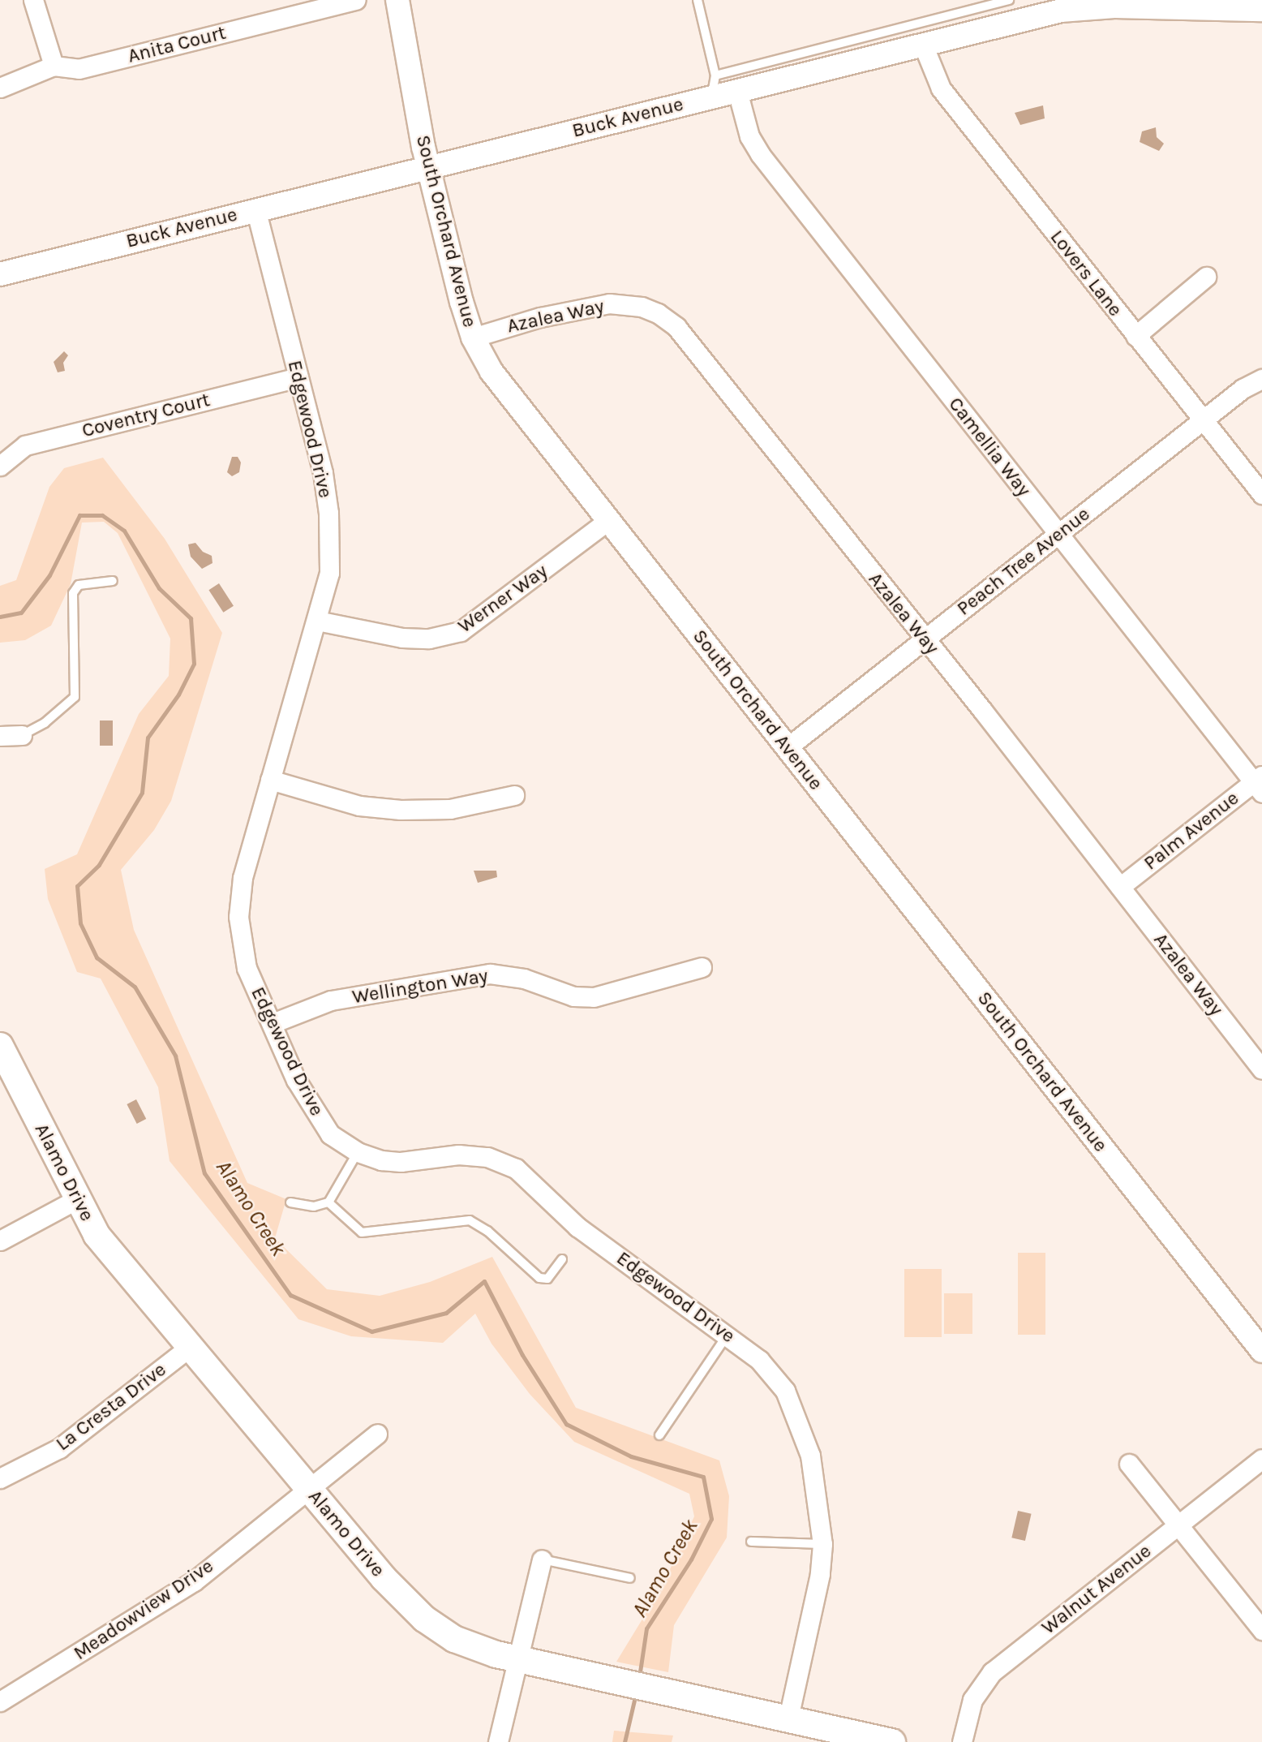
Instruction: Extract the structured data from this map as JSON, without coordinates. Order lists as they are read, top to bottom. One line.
{"streets":{"main road":["Alamo Drive"],"street":["Anita Court","Buck Avenue","South Orchard Avenue","Lovers Lane","Azalea Way","Coventry Court","Edgewood Drive","Camellia Way","Peach Tree Avenue","Werner Way","Palm Avenue","Wellington Way","La Cresta Drive","Walnut Avenue","Meadowview Drive"]},"crossings":[["Buck Avenue","South Orchard Avenue"],["Buck Avenue","Lovers Lane"],["Buck Avenue","Edgewood Drive"],["Buck Avenue","Camellia Way"],["South Orchard Avenue","Azalea Way"],["South Orchard Avenue","Peach Tree Avenue"],["South Orchard Avenue","Werner Way"],["Lovers Lane","Peach Tree Avenue"],["Azalea Way","Peach Tree Avenue"],["Azalea Way","Palm Avenue"],["Coventry Court","Edgewood Drive"],["Edgewood Drive","Werner Way"],["Edgewood Drive","Wellington Way"],["Edgewood Drive","Alamo Drive"],["Camellia Way","Peach Tree Avenue"],["Camellia Way","Palm Avenue"],["Alamo Drive","La Cresta Drive"],["Alamo Drive","Meadowview Drive"]],"water":["Alamo Creek"]}
